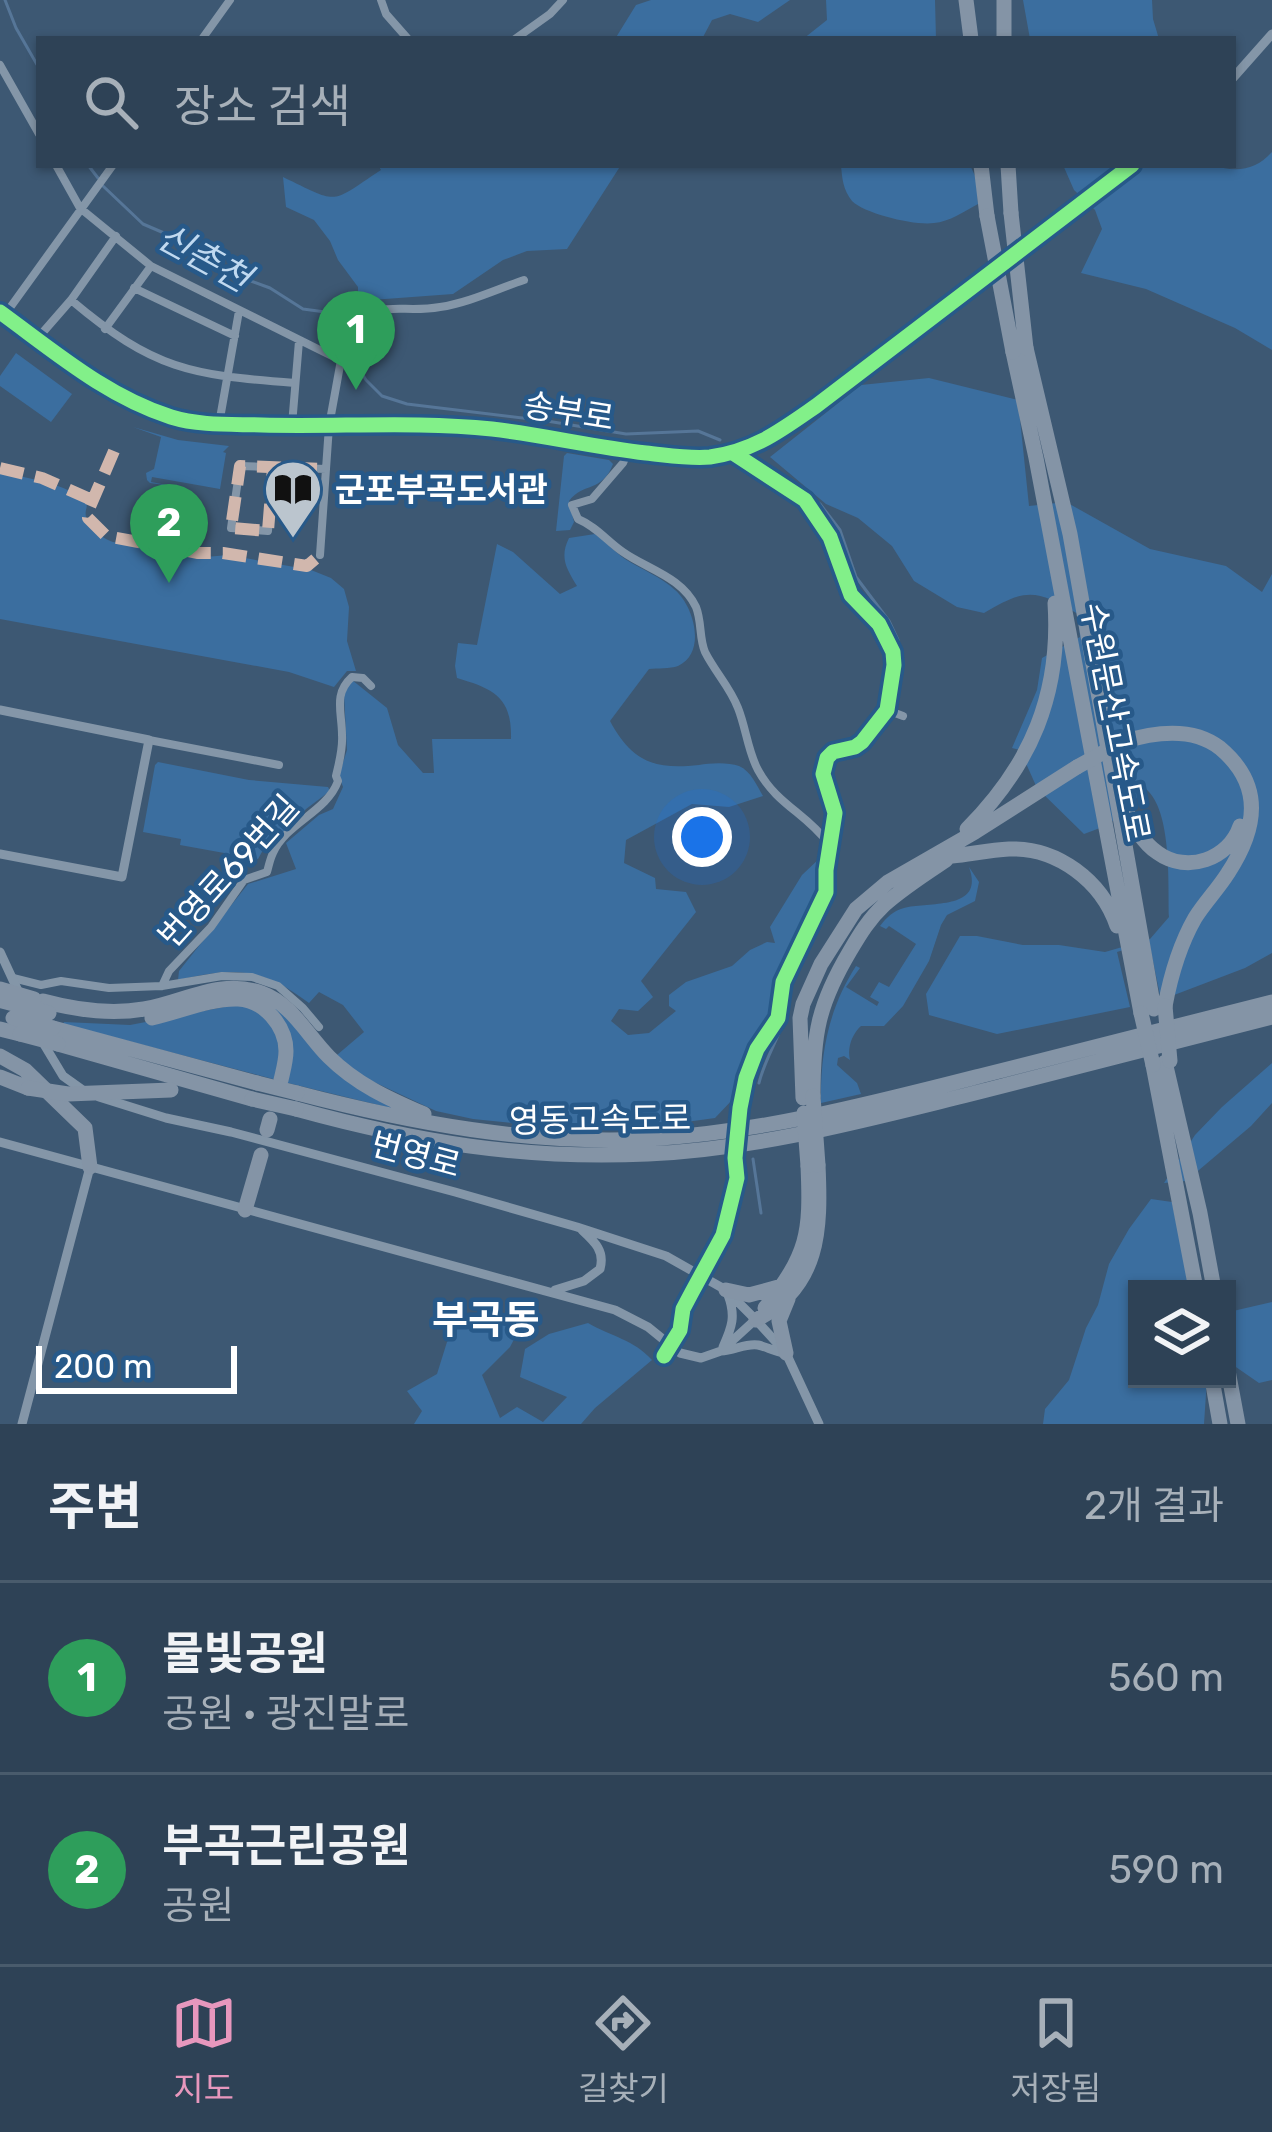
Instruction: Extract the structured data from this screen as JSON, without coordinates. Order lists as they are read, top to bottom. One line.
{"streets":{"highway":["수원문산고속도로","영동고속도로"],"street":["송부로","번영로69번길","번영로"]},"crossings":[["번영로69번길","영동고속도로"],["번영로69번길","번영로"],["영동고속도로","번영로"]],"districts":["부곡동"],"water":["신촌천"],"places":{"library":["군포부곡도서관"]},"scale_bar":"200 m","page":{"search":"장소 검색","pins":["1","2"],"scale":"200 m","heading":["주변","2개 결과"],"list":[{"mark":"1","name":"물빛공원","note":"공원 · 광진말로","value":"560 m"},{"mark":"2","name":"부곡근린공원","note":"공원","value":"590 m"}],"nav":["지도","길찾기","저장됨"]}}
